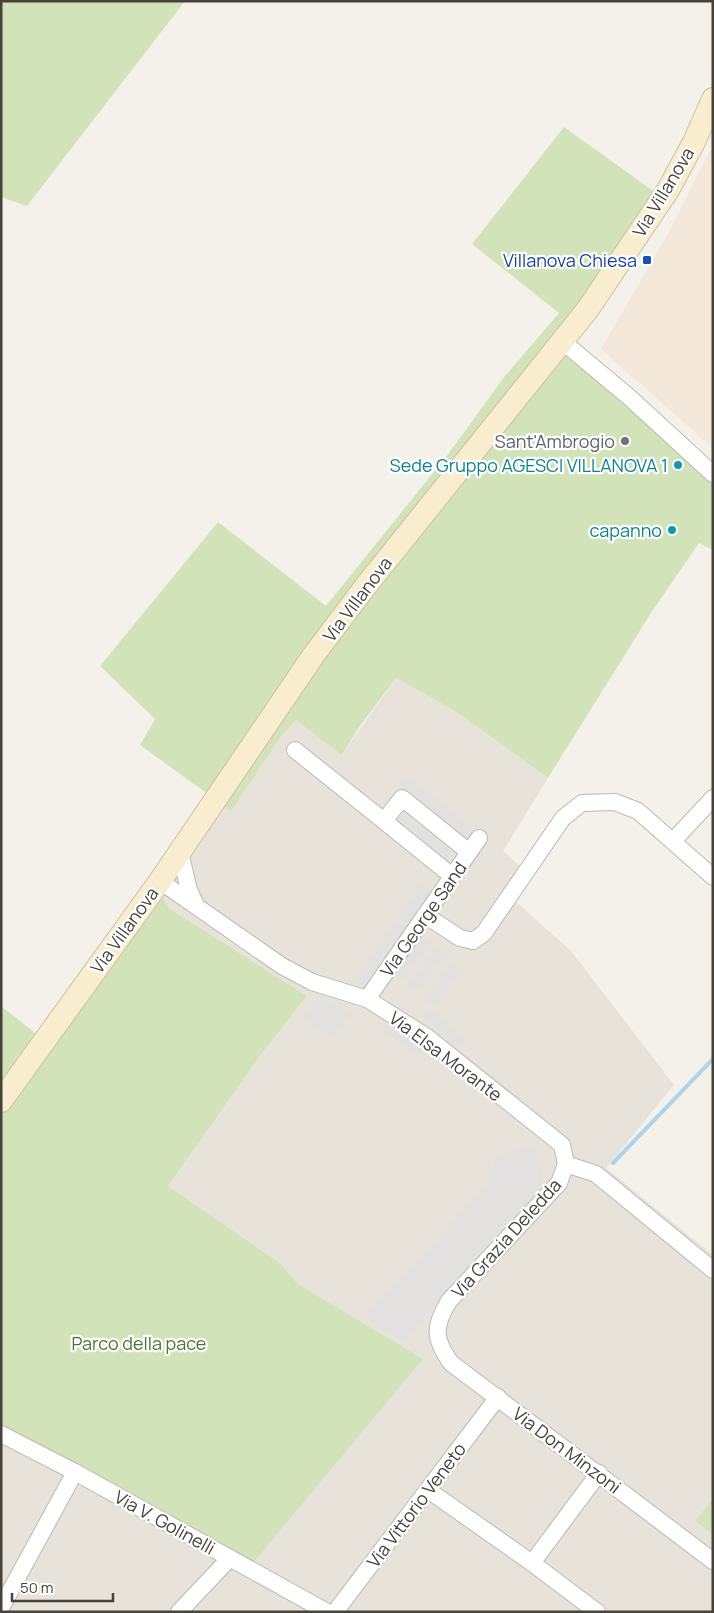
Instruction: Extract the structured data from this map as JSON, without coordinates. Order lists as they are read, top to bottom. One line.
{"streets":{"main road":["Via Villanova"],"street":["Via George Sand","Via Elsa Morante","Via Grazia Deledda","Via Don Minzoni","Via Vittorio Veneto","Via V. Golinelli"]},"crossings":[["Via Villanova","Via Elsa Morante"],["Via George Sand","Via Elsa Morante"],["Via Elsa Morante","Via Grazia Deledda"],["Via Grazia Deledda","Via Don Minzoni"],["Via Don Minzoni","Via Vittorio Veneto"]],"parks":["Parco della pace"],"places":{"transit":["Villanova Chiesa"],"other":["Sant'Ambrogio","Sede Gruppo AGESCI VILLANOVA 1","capanno"]},"scale_bar":"50 m"}
